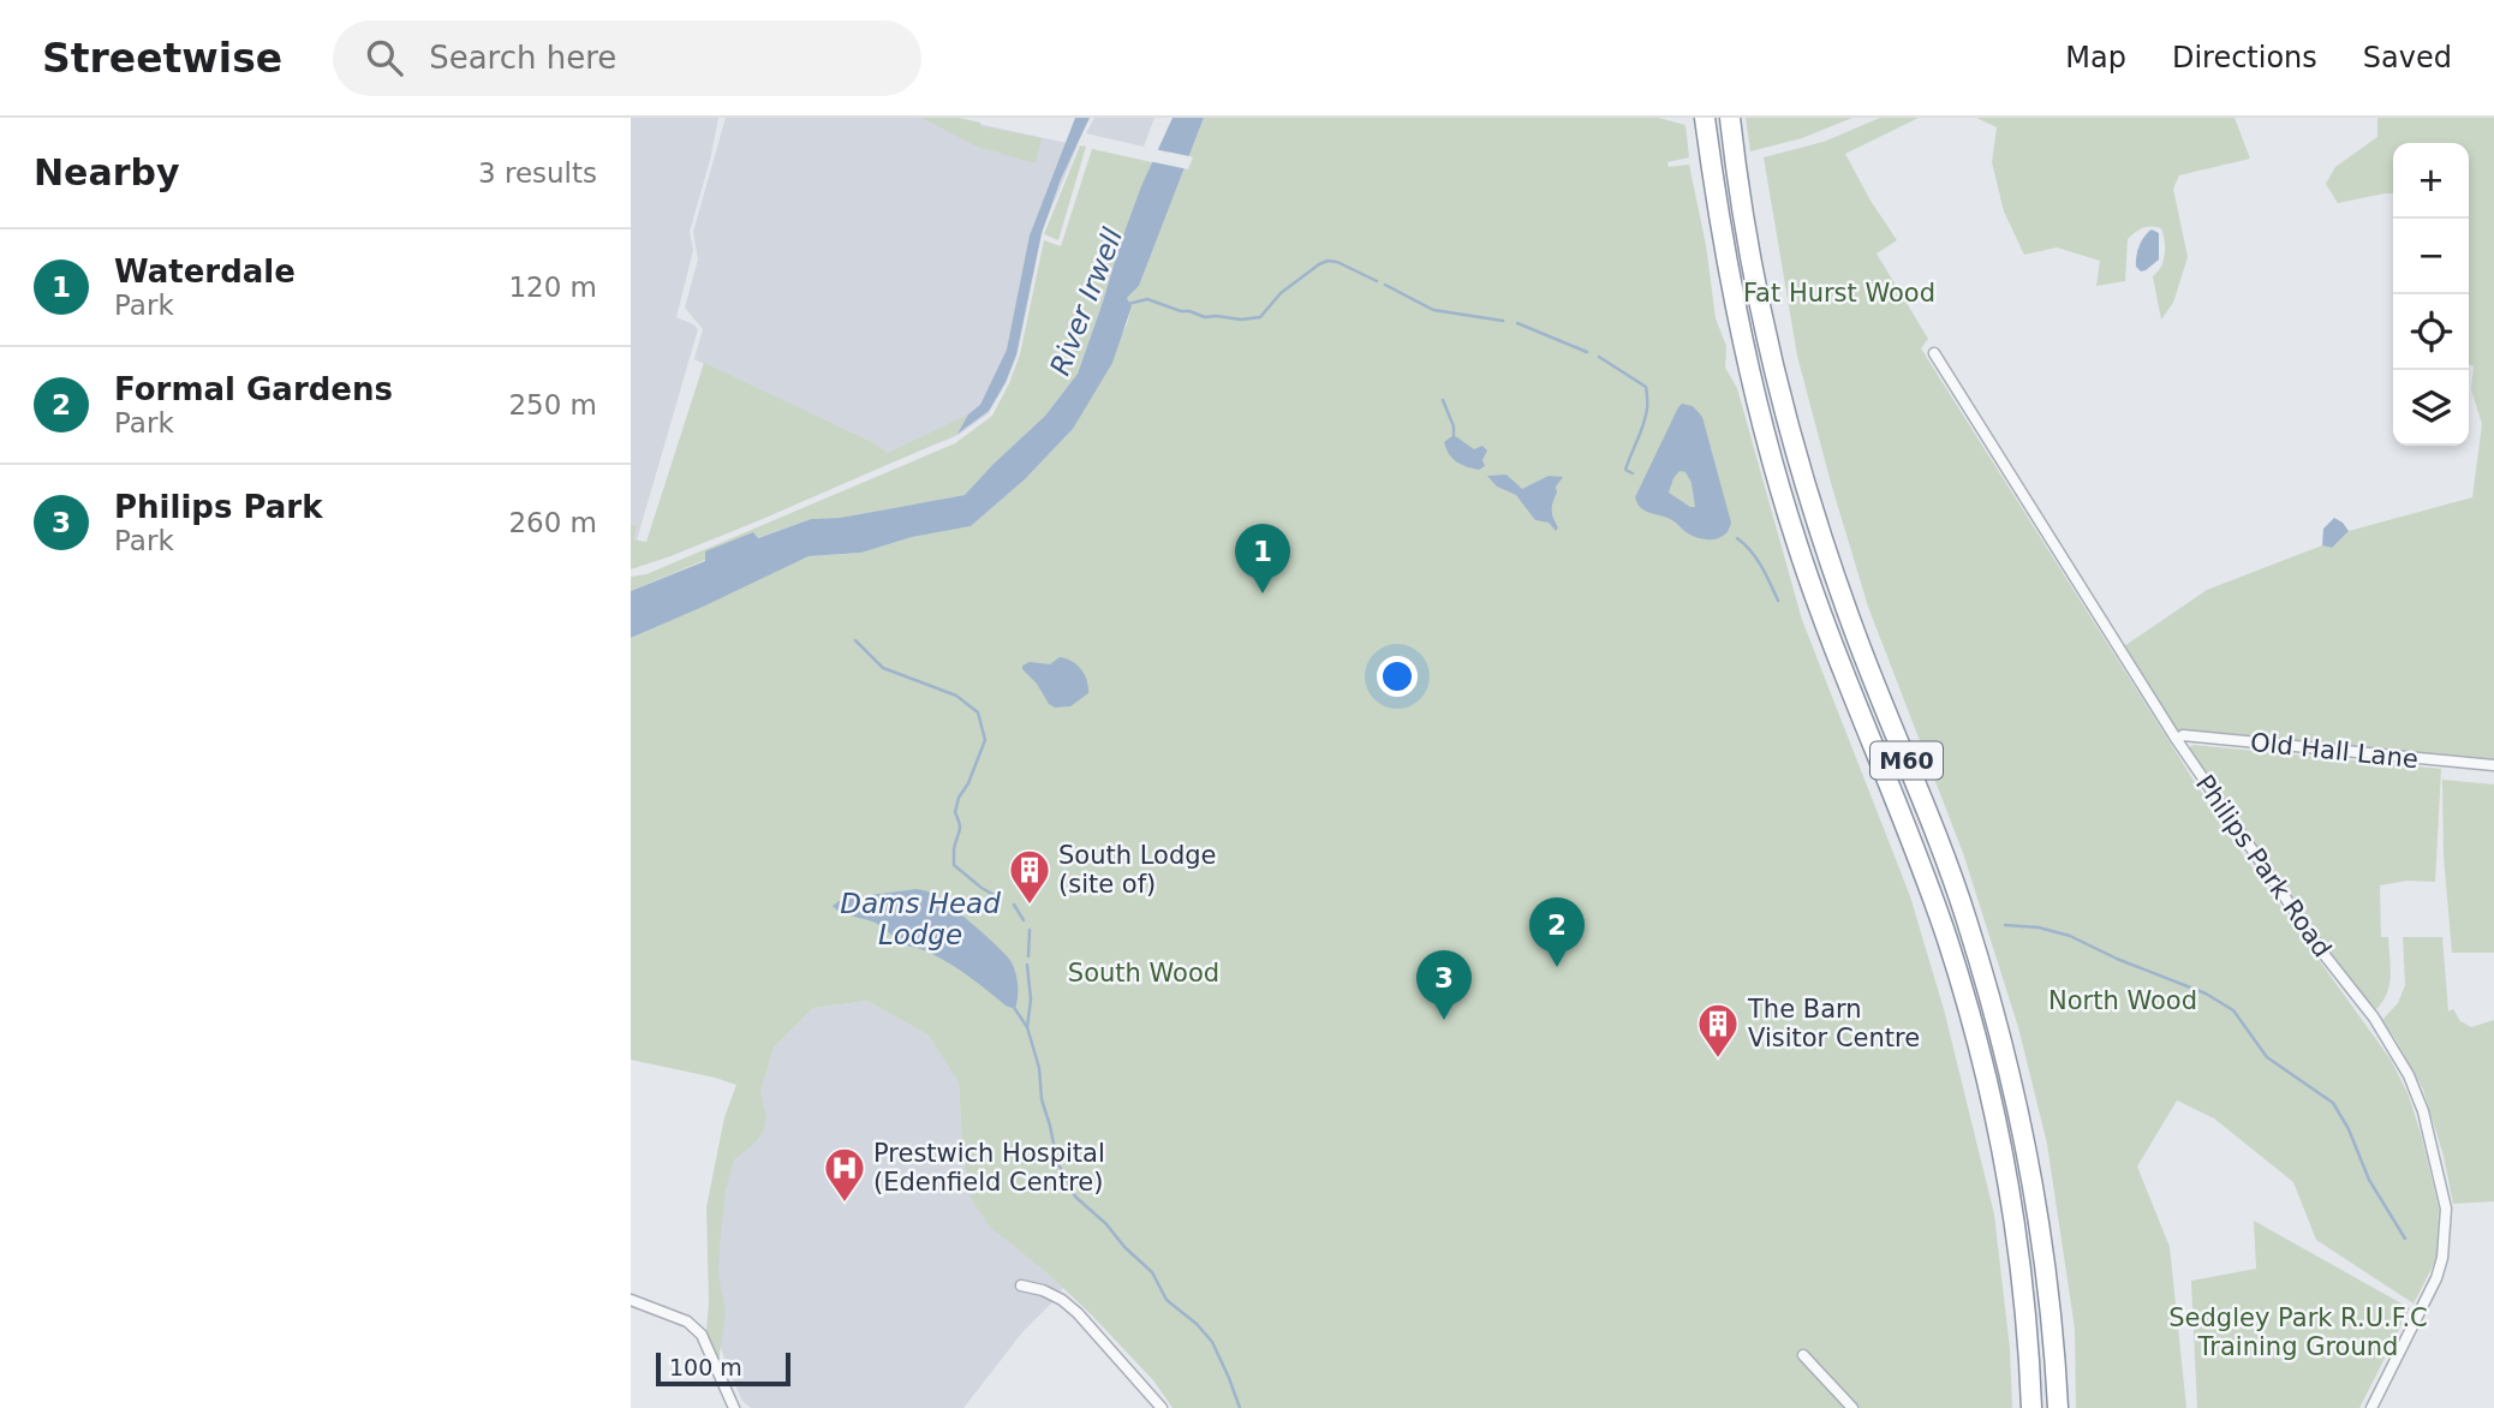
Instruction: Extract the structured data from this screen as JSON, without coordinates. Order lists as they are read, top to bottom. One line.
{"streets":{"highway":["M60"],"street":["Old Hall Lane","Philips Park Road"]},"crossings":[["Old Hall Lane","Philips Park Road"]],"water":["River Irwell","Dams Head Lodge"],"parks":["Fat Hurst Wood","South Wood","North Wood","Sedgley Park R.U.F.C Training Ground"],"places":{"building":["South Lodge (site of)","The Barn Visitor Centre"],"hospital":["Prestwich Hospital (Edenfield Centre)"]},"scale_bar":"100 m","page":{"header":"Streetwise","search":"Search here","nav":["Map","Directions","Saved"],"heading":["Nearby","3 results"],"map_buttons":["+","−"],"list":[{"mark":"1","name":"Waterdale","note":"Park","value":"120 m"},{"mark":"2","name":"Formal Gardens","note":"Park","value":"250 m"},{"mark":"3","name":"Philips Park","note":"Park","value":"260 m"}],"pins":["1","2","3"],"scale":"100 m"}}
